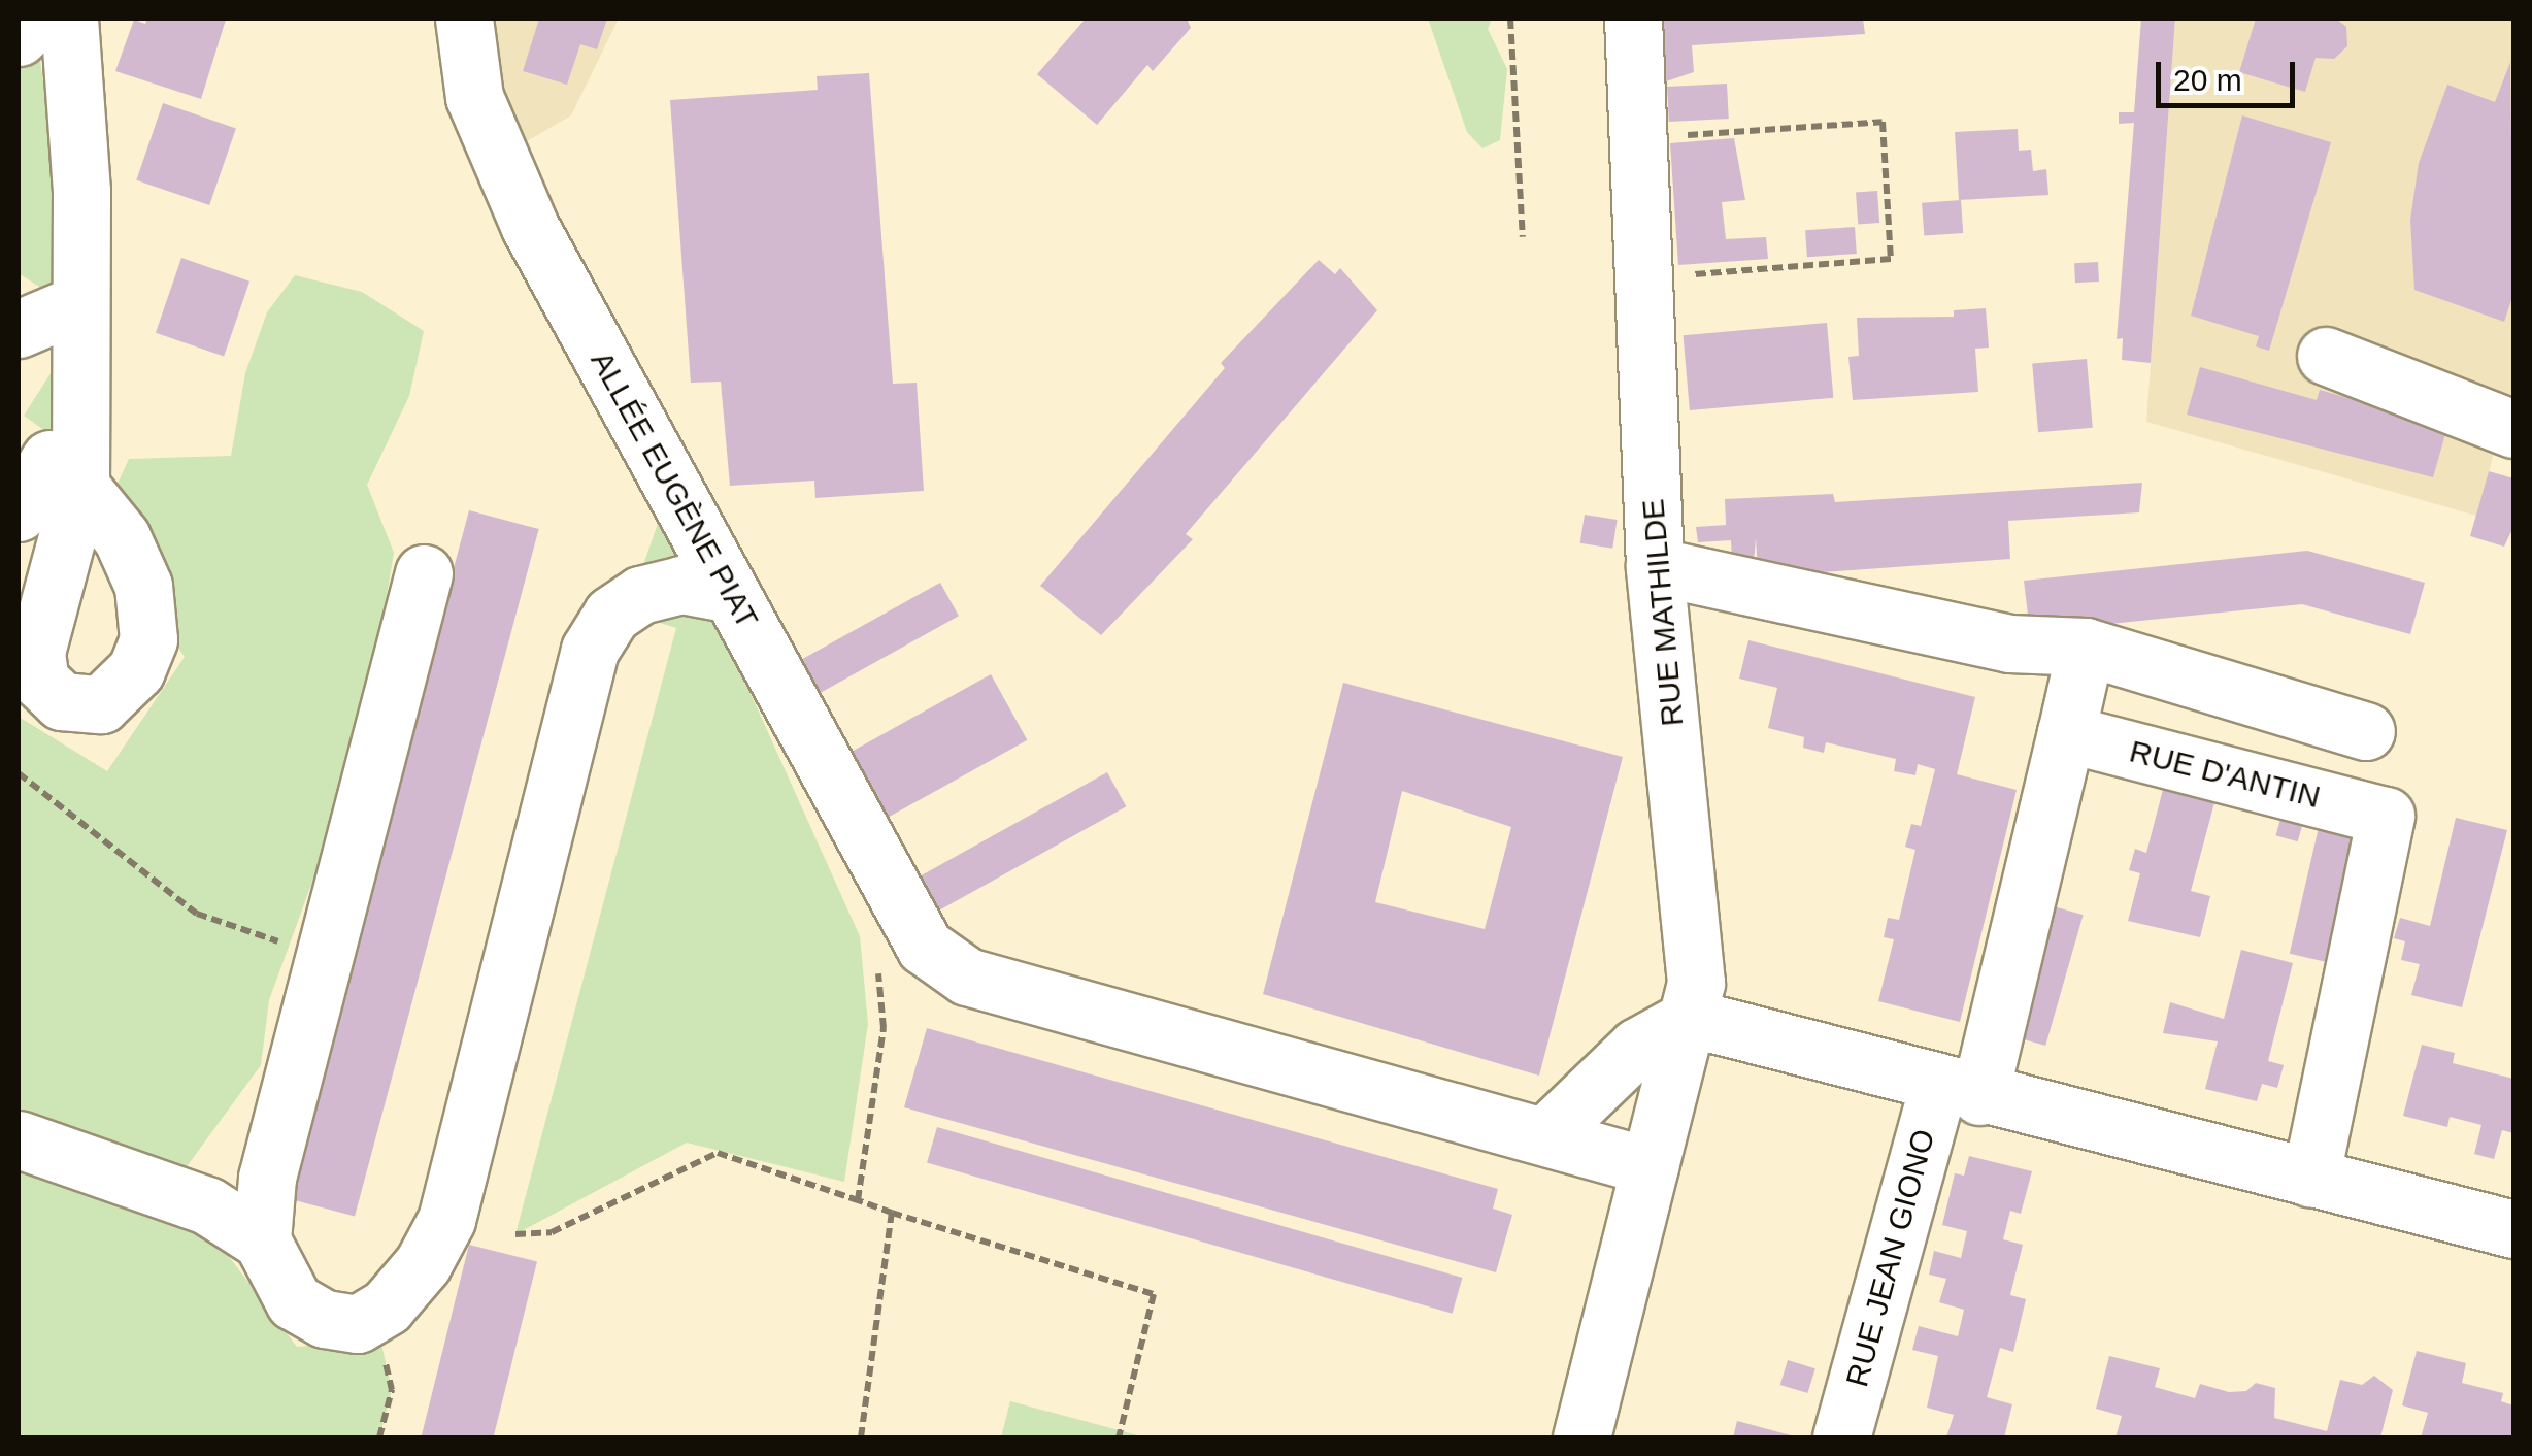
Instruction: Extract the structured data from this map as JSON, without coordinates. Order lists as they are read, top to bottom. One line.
{"streets":{"street":["ALLÉE EUGÈNE PIAT","RUE MATHILDE","RUE D'ANTIN","RUE JEAN GIONO"]},"scale_bar":"20 m"}
